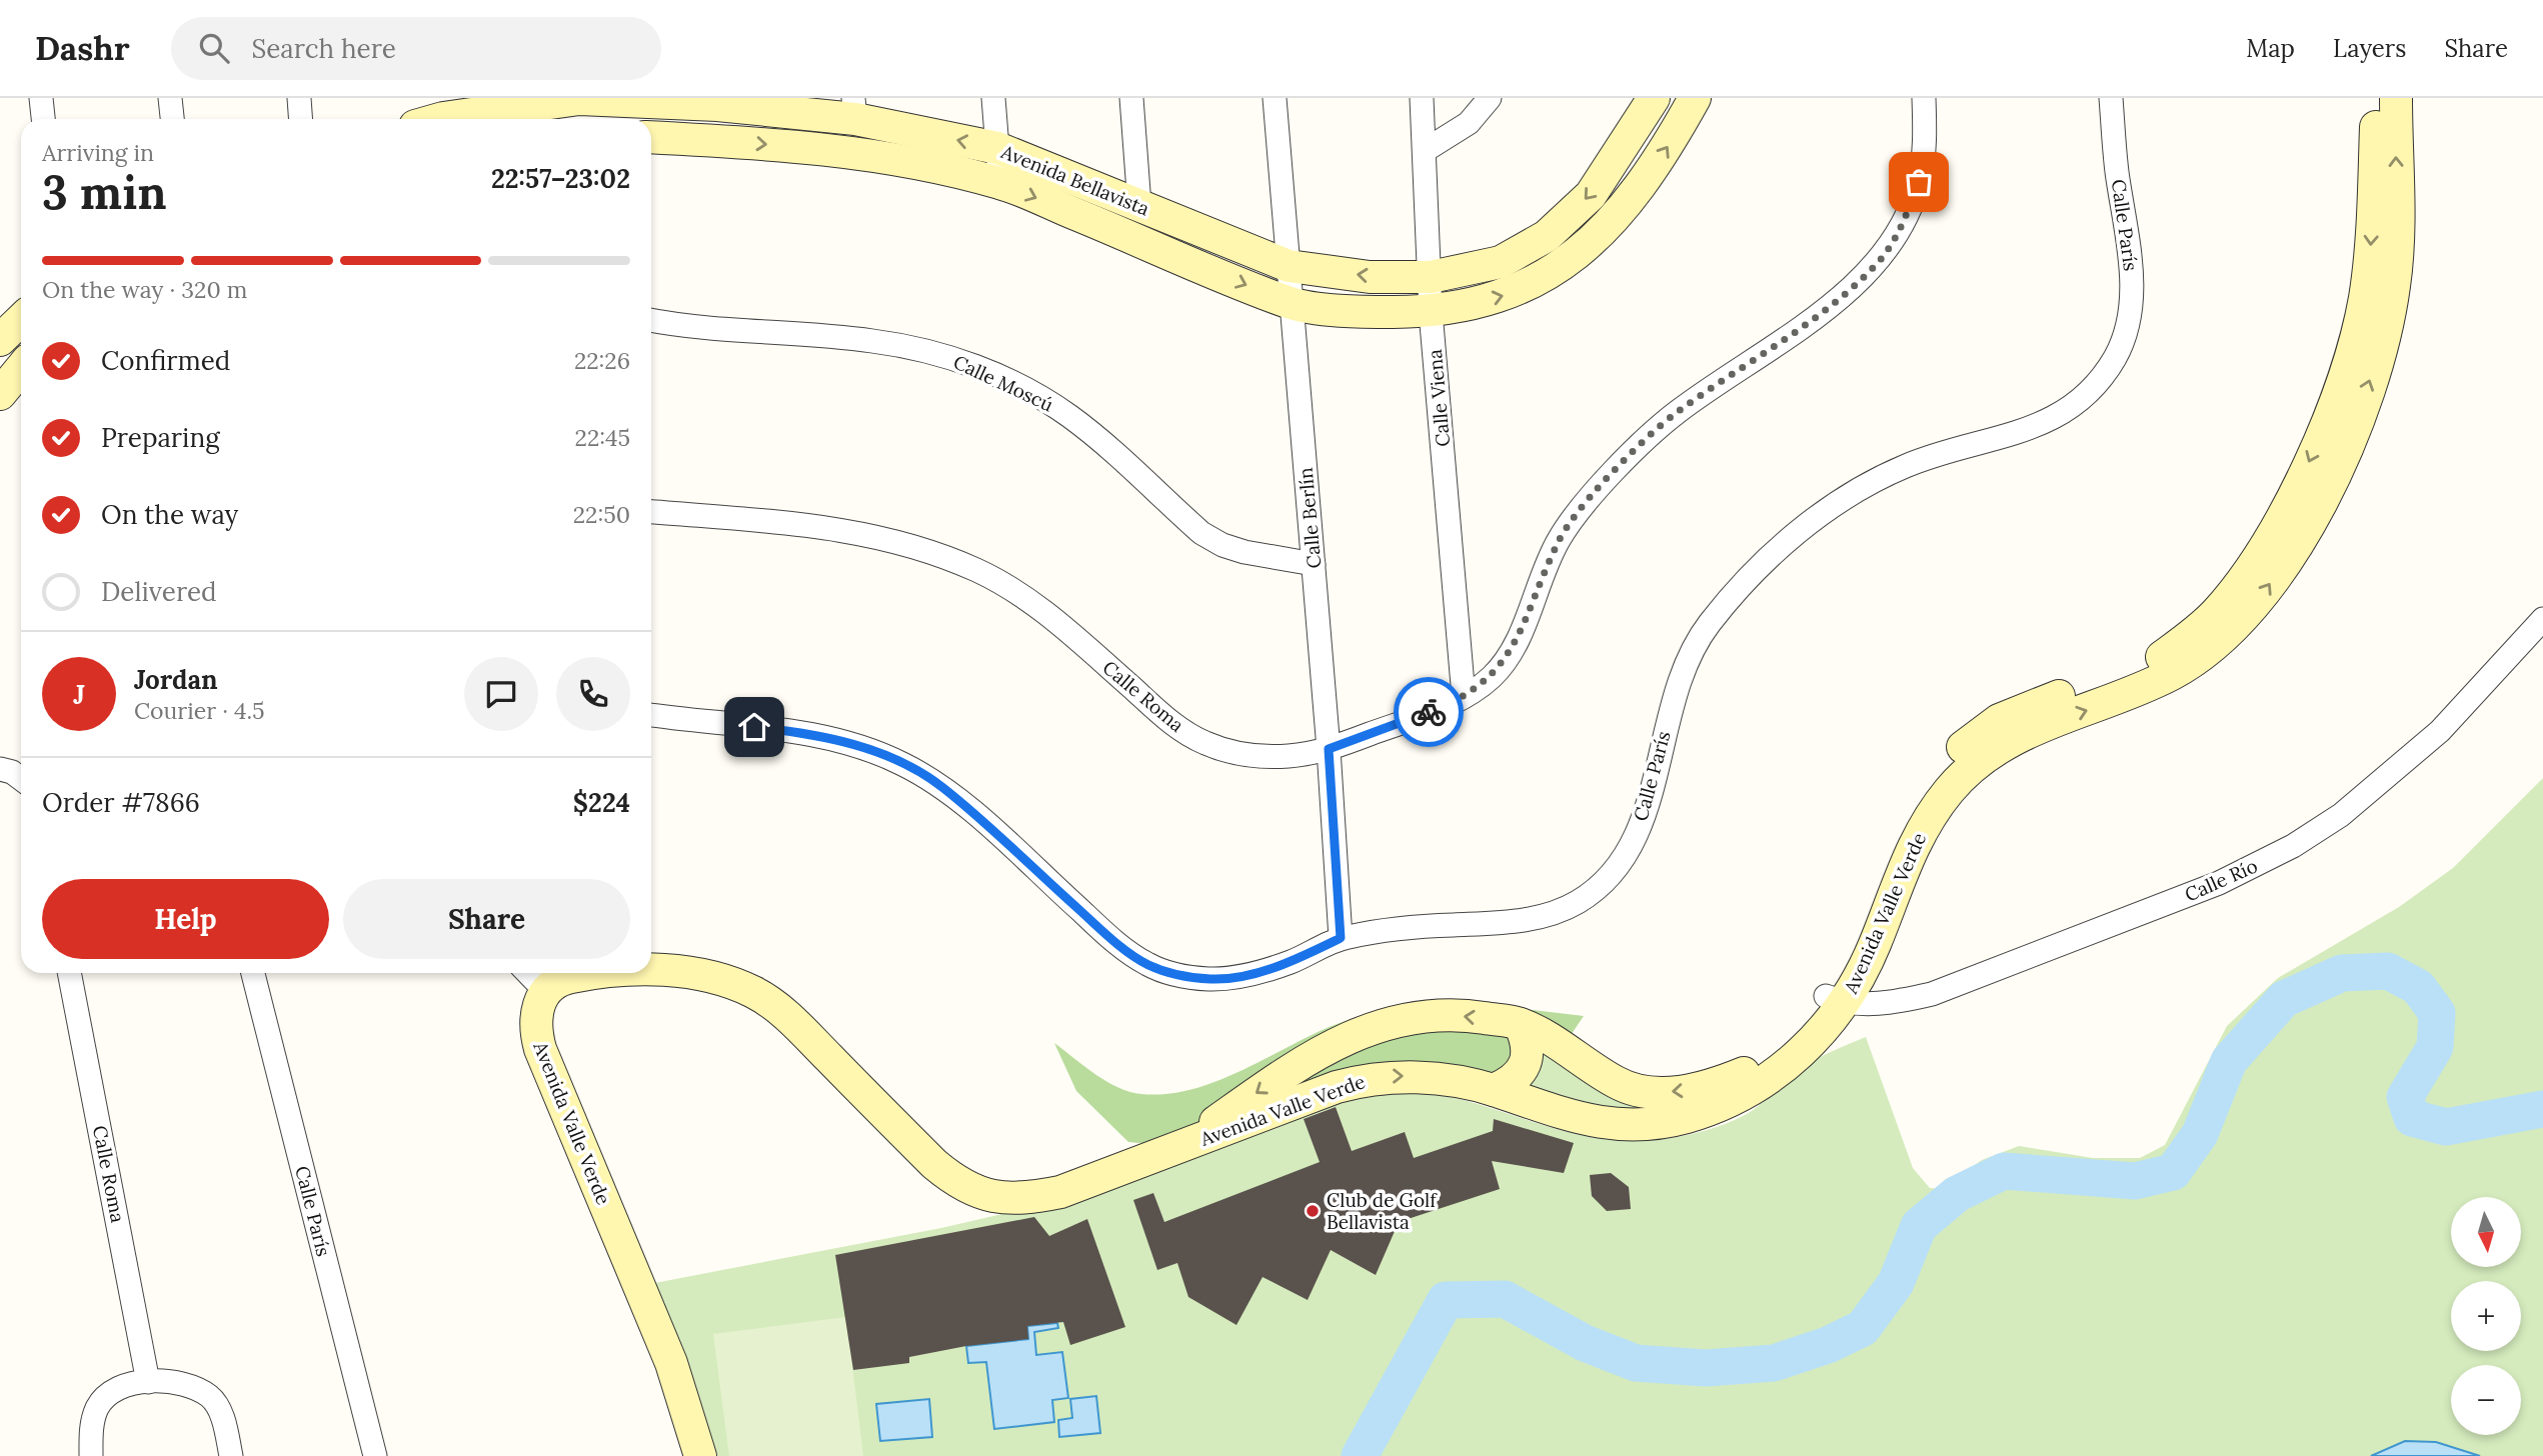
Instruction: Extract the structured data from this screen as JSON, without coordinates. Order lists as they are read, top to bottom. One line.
{"streets":{"street":["Avenida Bellavista","Calle París","Calle Moscú","Calle Viena","Calle Berlín","Calle Roma","Calle Río","Avenida Valle Verde"]},"crossings":[["Avenida Bellavista","Calle Viena"],["Avenida Bellavista","Calle Berlín"],["Calle París","Calle Berlín"],["Calle Moscú","Calle Berlín"],["Calle Viena","Calle Roma"],["Calle Berlín","Calle Roma"],["Calle Río","Avenida Valle Verde"]],"places":["Club de Golf Bellavista"],"north":"bottom","page":{"header":"Dashr","search":"Search here","nav":["Map","Layers","Share"],"heading":["3 min","Arriving in","22:57–23:02"],"panel":["Jordan","Courier · 4.5","Order #7866","$224"],"bar":"On the way · 320 m","list":[["Confirmed","22:26"],["Preparing","22:45"],["On the way","22:50"],"Delivered"],"round":"J","buttons":["Help","Share"],"map_buttons":["+","−"]}}
